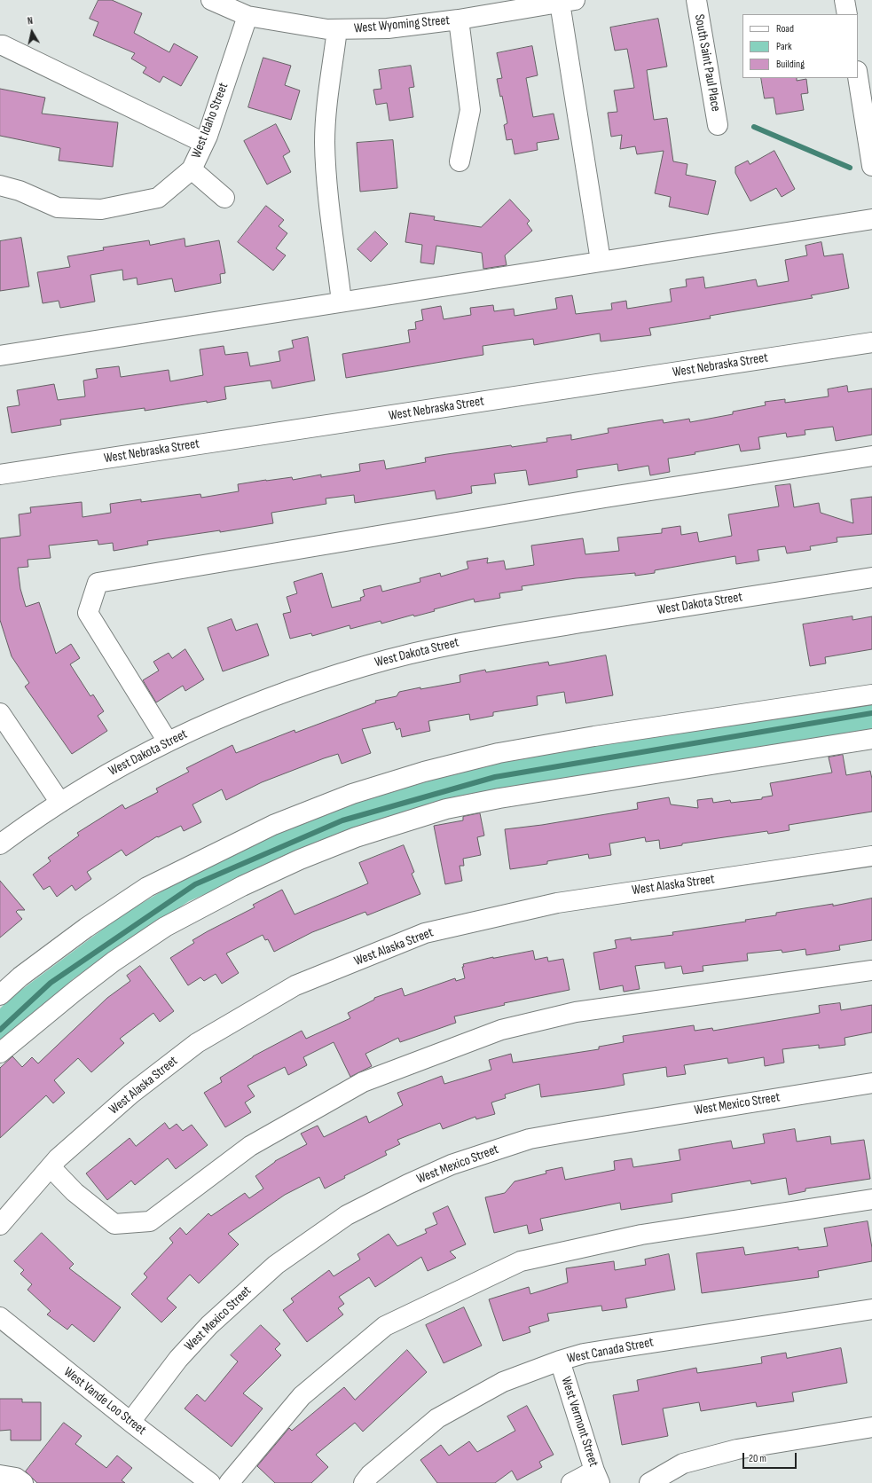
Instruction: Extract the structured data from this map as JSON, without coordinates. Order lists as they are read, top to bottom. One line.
{"streets":{"street":["West Wyoming Street","South Saint Paul Place","West Idaho Street","West Nebraska Street","West Dakota Street","West Alaska Street","West Mexico Street","West Canada Street","West Vande Loo Street","West Vermont Street"]},"crossings":[["West Wyoming Street","West Idaho Street"],["West Mexico Street","West Vande Loo Street"],["West Canada Street","West Vermont Street"]],"legend":["Road","Park","Building"],"scale_bar":"20 m","north":"top"}
